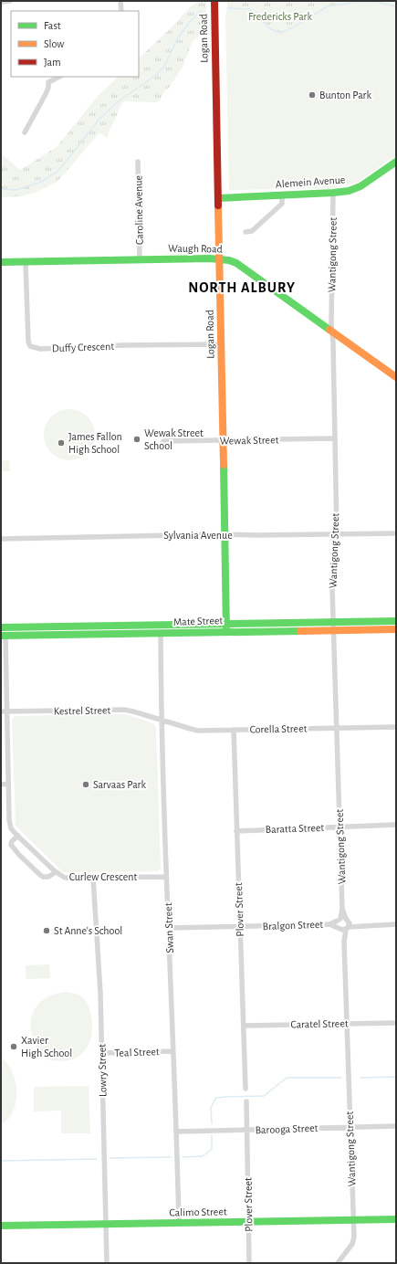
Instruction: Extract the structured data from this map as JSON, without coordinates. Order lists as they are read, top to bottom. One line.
{"streets":{"main road":["Logan Road","Alemein Avenue","Waugh Road","Mate Street","Calimo Street"],"street":["Caroline Avenue","Wantigong Street","Duffy Crescent","Wewak Street","Sylvania Avenue","Kestrel Street","Corella Street","Baratta Street","Curlew Crescent","Plover Street","Bralgon Street","Swan Street","Caratel Street","Teal Street","Lowry Street","Barooga Street"]},"crossings":[["Logan Road","Alemein Avenue"],["Logan Road","Waugh Road"],["Logan Road","Duffy Crescent"],["Logan Road","Wewak Street"],["Logan Road","Sylvania Avenue"],["Logan Road","Mate Street"],["Alemein Avenue","Wantigong Street"],["Caroline Avenue","Waugh Road"],["Waugh Road","Wantigong Street"],["Waugh Road","Duffy Crescent"],["Wantigong Street","Wewak Street"],["Wantigong Street","Sylvania Avenue"],["Wantigong Street","Mate Street"],["Wantigong Street","Corella Street"],["Wantigong Street","Baratta Street"],["Wantigong Street","Bralgon Street"],["Wantigong Street","Caratel Street"],["Wantigong Street","Barooga Street"],["Wantigong Street","Calimo Street"],["Mate Street","Curlew Crescent"],["Mate Street","Swan Street"],["Kestrel Street","Corella Street"],["Kestrel Street","Curlew Crescent"],["Kestrel Street","Swan Street"],["Corella Street","Plover Street"],["Corella Street","Swan Street"],["Baratta Street","Plover Street"],["Curlew Crescent","Swan Street"],["Curlew Crescent","Lowry Street"],["Plover Street","Bralgon Street"],["Plover Street","Caratel Street"],["Plover Street","Barooga Street"],["Plover Street","Calimo Street"],["Bralgon Street","Swan Street"],["Swan Street","Teal Street"],["Swan Street","Barooga Street"],["Swan Street","Calimo Street"],["Teal Street","Lowry Street"],["Lowry Street","Calimo Street"]],"districts":["NORTH ALBURY"],"parks":["Fredericks Park"],"places":["Bunton Park","Wewak Street School","James Fallon High School","Sarvaas Park","St Anne's School","Xavier High School"],"legend":["Fast","Slow","Jam"]}
